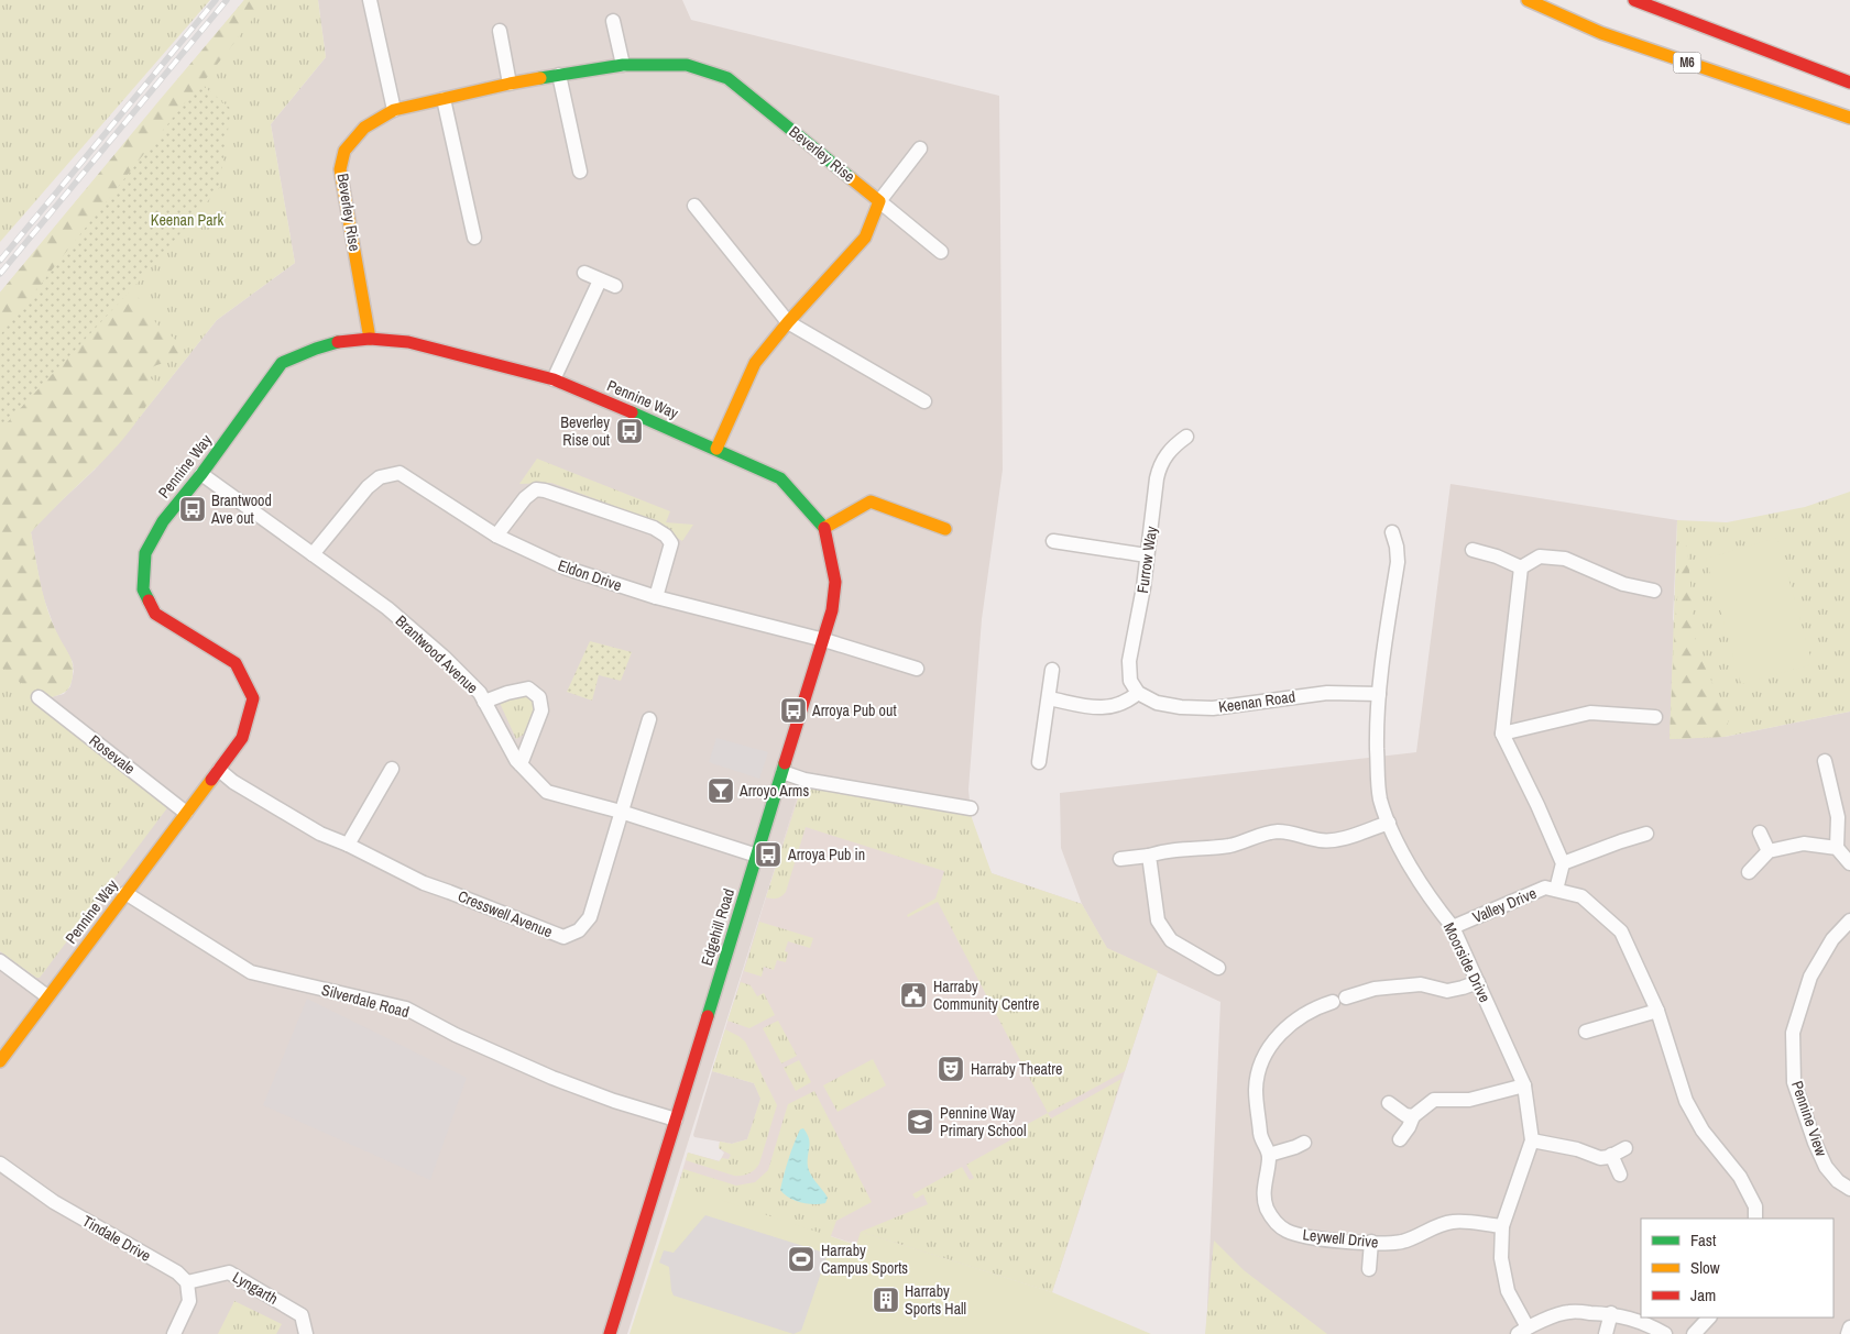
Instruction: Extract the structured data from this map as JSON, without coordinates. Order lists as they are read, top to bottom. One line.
{"streets":{"main road":["M6","Beverley Rise","Pennine Way","Edgehill Road"],"street":["Furrow Way","Eldon Drive","Brantwood Avenue","Keenan Road","Rosevale","Valley Drive","Cresswell Avenue","Moorside Drive","Silverdale Road","Pennine View","Tindale Drive","Leywell Drive","Lyngarth"]},"crossings":[["Beverley Rise","Pennine Way"],["Pennine Way","Brantwood Avenue"],["Pennine Way","Rosevale"],["Pennine Way","Cresswell Avenue"],["Pennine Way","Edgehill Road"],["Pennine Way","Silverdale Road"],["Furrow Way","Keenan Road"],["Eldon Drive","Brantwood Avenue"],["Eldon Drive","Edgehill Road"],["Brantwood Avenue","Cresswell Avenue"],["Brantwood Avenue","Edgehill Road"],["Keenan Road","Moorside Drive"],["Valley Drive","Moorside Drive"],["Edgehill Road","Silverdale Road"],["Moorside Drive","Leywell Drive"],["Tindale Drive","Lyngarth"]],"parks":["Keenan Park"],"places":{"bus stop":["Beverley Rise out","Brantwood Ave out","Arroya Pub out","Arroya Pub in"],"bar":["Arroyo Arms"],"public building":["Harraby Community Centre"],"theatre":["Harraby Theatre"],"school or university":["Pennine Way Primary School"],"sports":["Harraby Campus Sports"],"building":["Harraby Sports Hall"]},"legend":["Fast","Slow","Jam"]}
